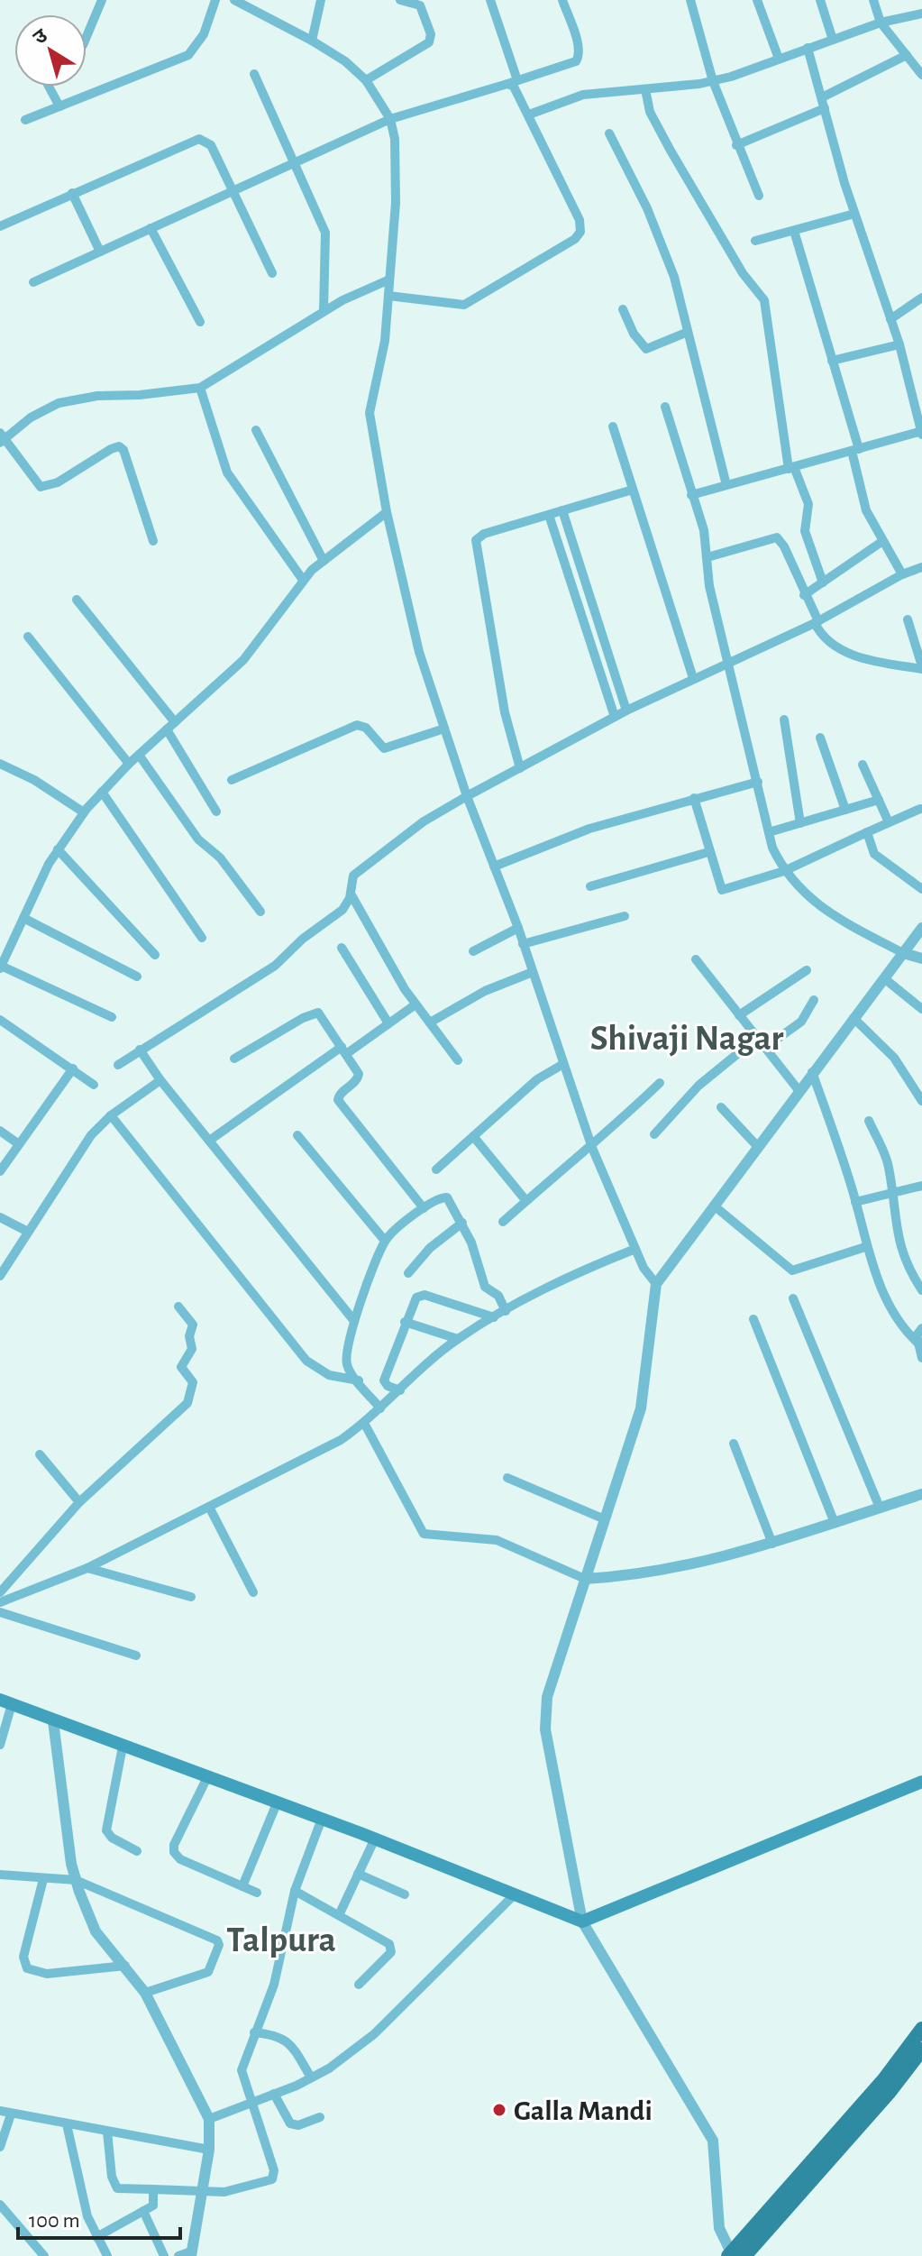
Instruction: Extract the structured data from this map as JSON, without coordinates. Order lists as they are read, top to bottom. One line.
{"districts":["Shivaji Nagar","Talpura"],"places":["Galla Mandi"],"scale_bar":"100 m","north":"top left"}
